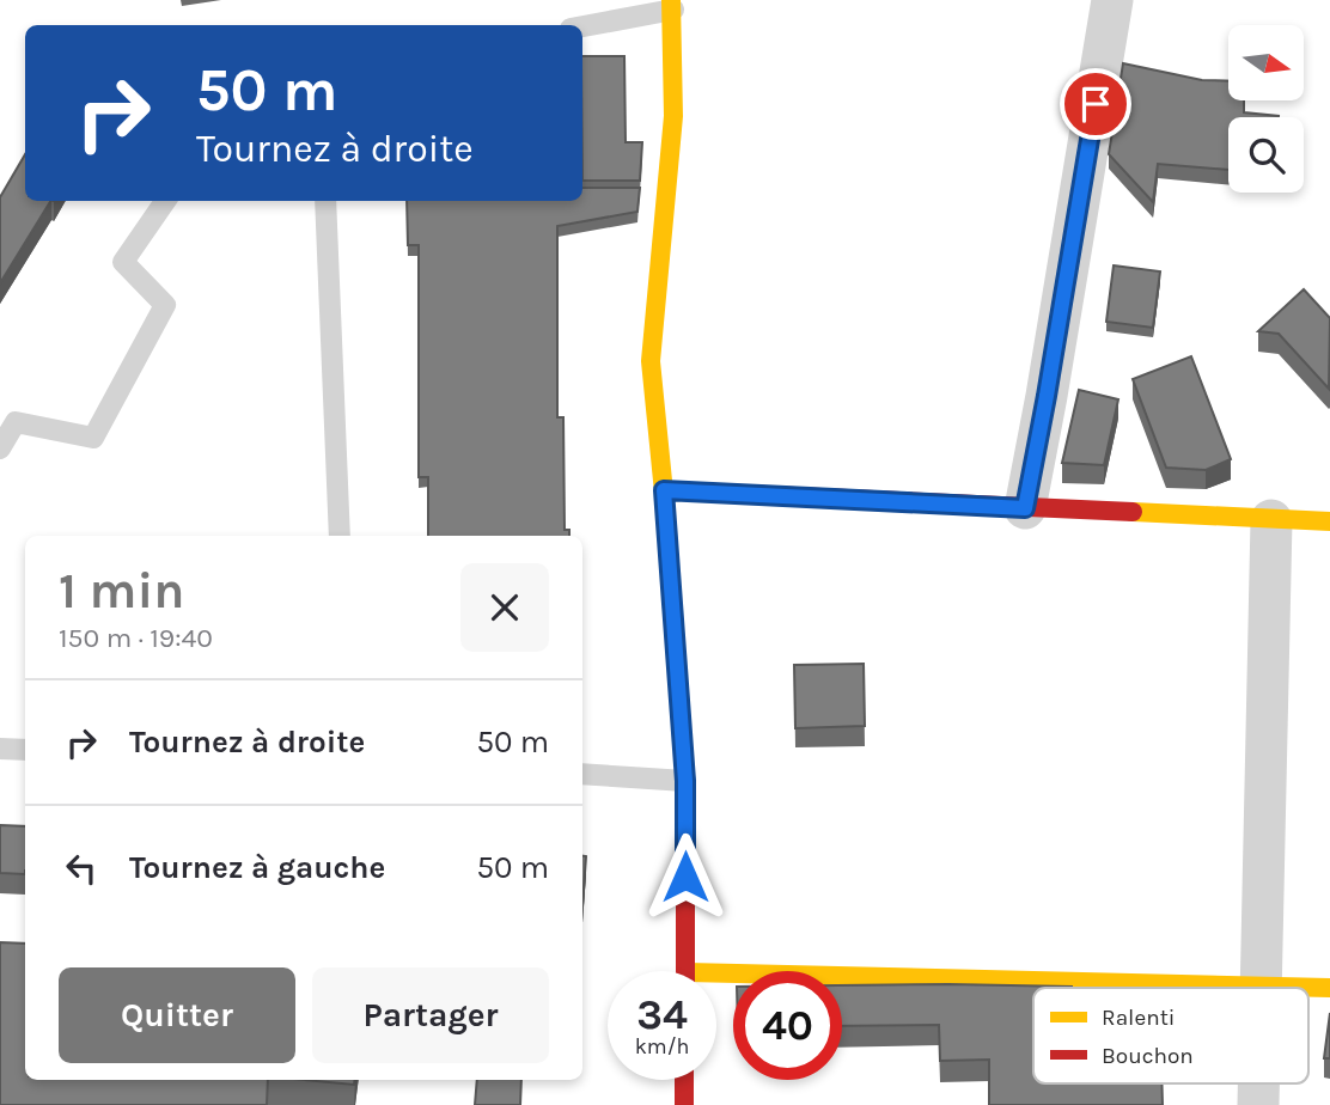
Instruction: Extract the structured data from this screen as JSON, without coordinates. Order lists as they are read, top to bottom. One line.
{"legend":["Ralenti","Bouchon"],"north":"right","page":{"turn":["50 m","Tournez à droite"],"heading":["1 min","150 m · 19:40"],"list":[{"name":"Tournez à droite","value":"50 m"},{"name":"Tournez à gauche","value":"50 m"}],"buttons":["Quitter","Partager"],"speed":"34 km/h","limit":"40"}}
